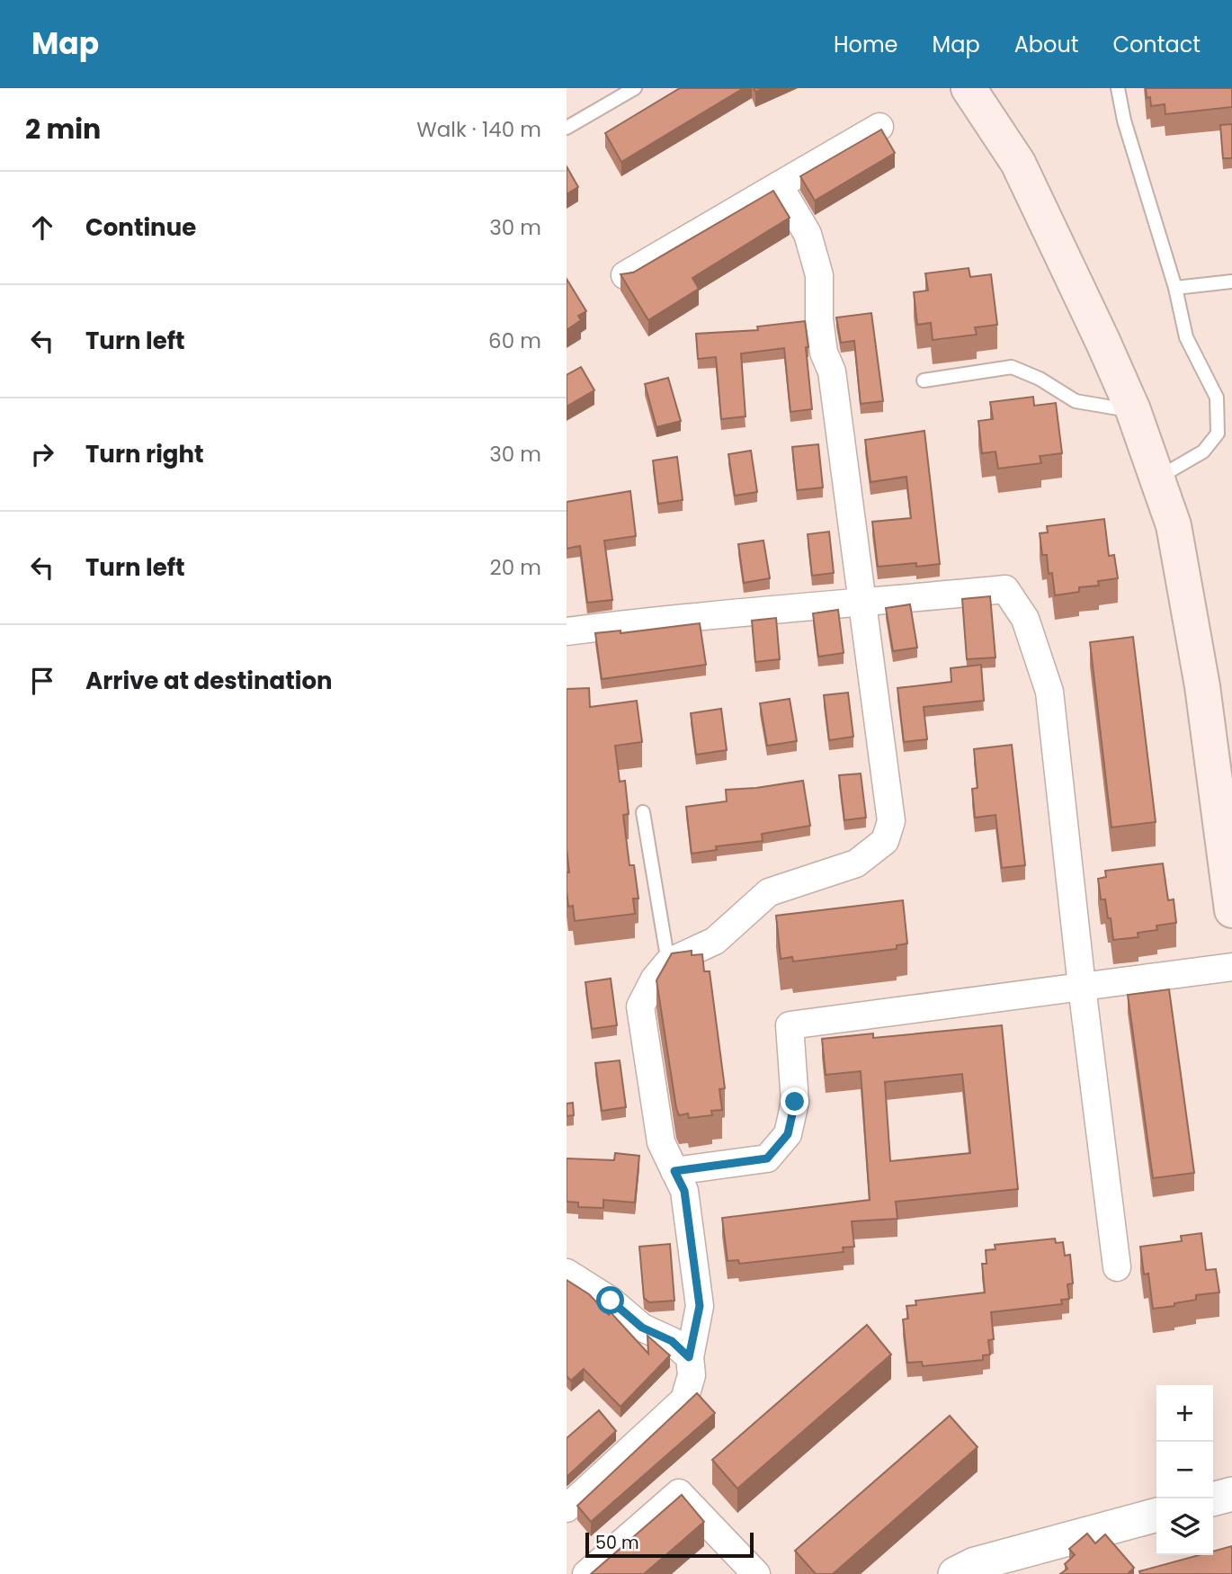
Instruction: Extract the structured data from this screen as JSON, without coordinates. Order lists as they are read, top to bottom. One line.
{"scale_bar":"50 m","page":{"header":"Map","nav":["Home","Map","About","Contact"],"heading":["2 min","Walk · 140 m"],"list":[["Continue","30 m"],["Turn left","60 m"],["Turn right","30 m"],["Turn left","20 m"],"Arrive at destination"],"map_buttons":["+","−"],"scale":"50 m"}}
